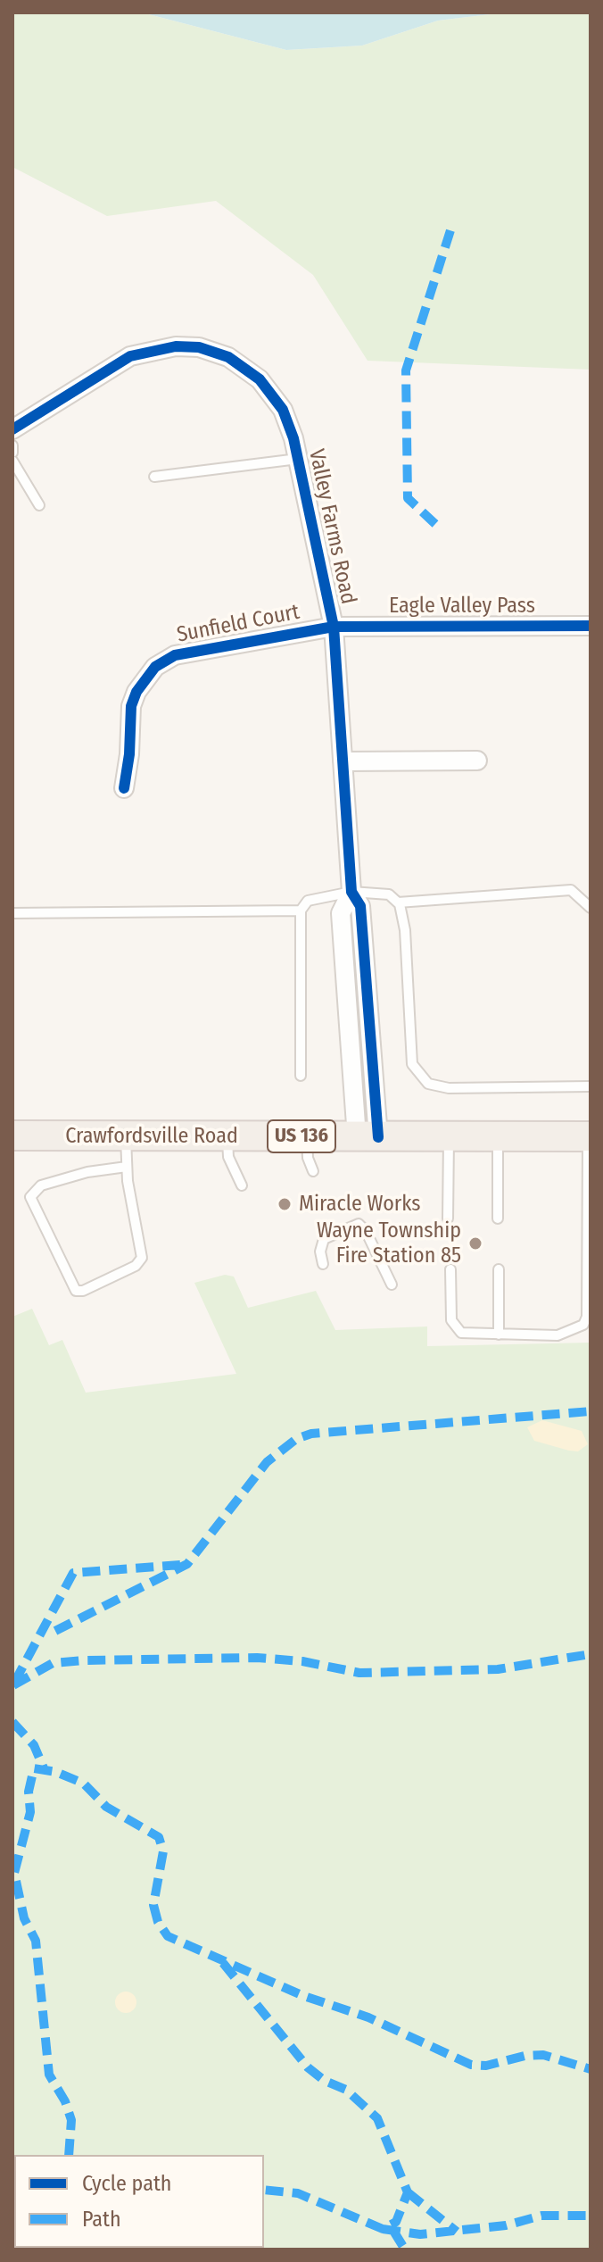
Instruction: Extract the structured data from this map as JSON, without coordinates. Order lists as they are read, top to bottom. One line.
{"streets":{"main road":["Crawfordsville Road","US 136"],"street":["Valley Farms Road","Eagle Valley Pass","Sunfield Court"]},"crossings":[["Valley Farms Road","Eagle Valley Pass"],["Valley Farms Road","Sunfield Court"],["Valley Farms Road","Crawfordsville Road"],["Eagle Valley Pass","Sunfield Court"]],"places":["Miracle Works","Wayne Township Fire Station 85"],"legend":["Cycle path","Path"]}
